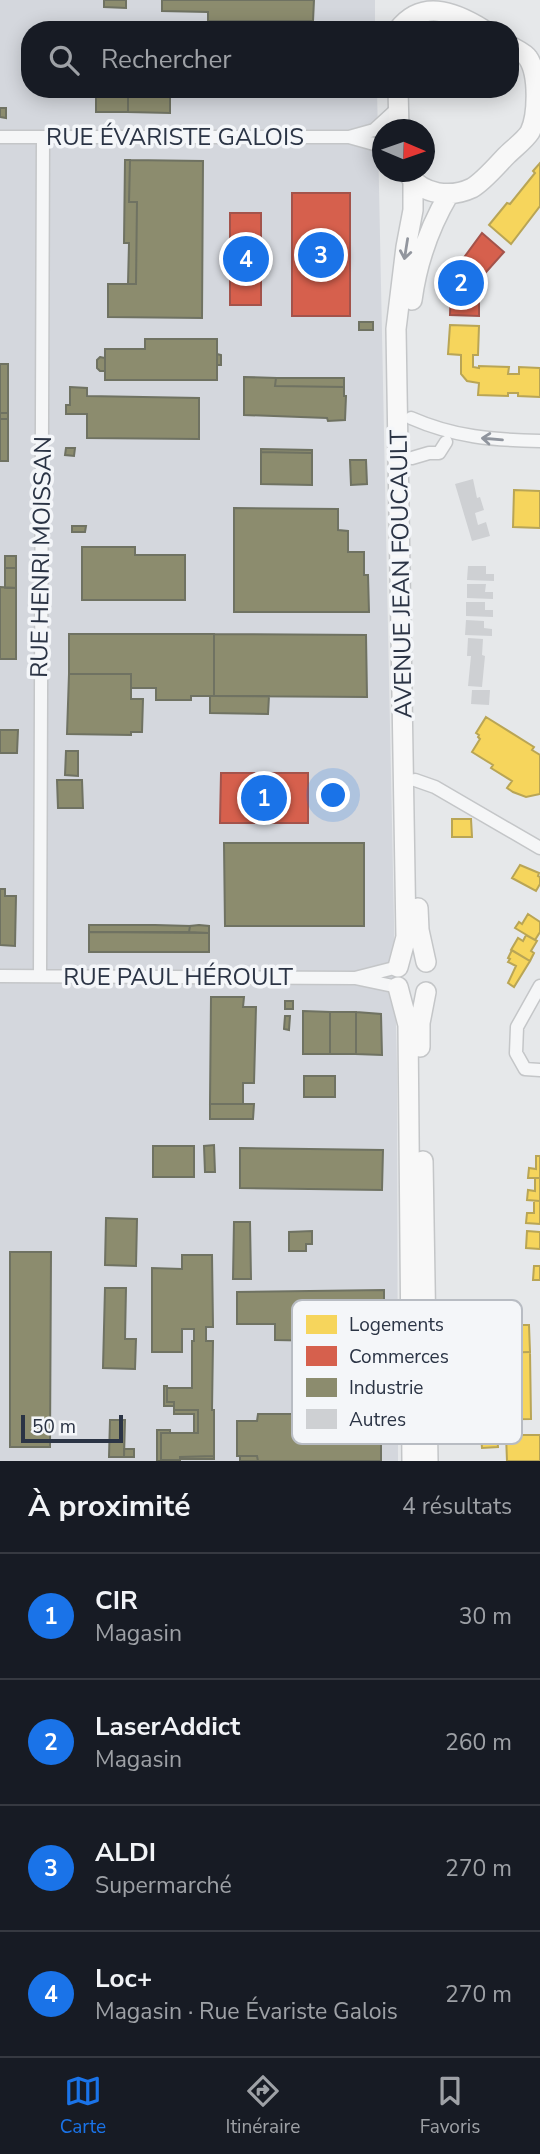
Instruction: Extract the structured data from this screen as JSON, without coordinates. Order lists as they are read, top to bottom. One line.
{"streets":{"main road":["AVENUE JEAN FOUCAULT"],"street":["RUE ÉVARISTE GALOIS","RUE HENRI MOISSAN","RUE PAUL HÉROULT"]},"crossings":[["RUE ÉVARISTE GALOIS","RUE HENRI MOISSAN"],["RUE HENRI MOISSAN","RUE PAUL HÉROULT"],["AVENUE JEAN FOUCAULT","RUE PAUL HÉROULT"]],"legend":["Logements","Commerces","Industrie","Autres"],"scale_bar":"50 m","north":"right","page":{"search":"Rechercher","pins":["3","4","2","1"],"scale":"50 m","heading":["À proximité","4 résultats"],"list":[{"mark":"1","name":"CIR","note":"Magasin","value":"30 m"},{"mark":"2","name":"LaserAddict","note":"Magasin","value":"260 m"},{"mark":"3","name":"ALDI","note":"Supermarché","value":"270 m"},{"mark":"4","name":"Loc+","note":"Magasin · Rue Évariste Galois","value":"270 m"}],"nav":["Carte","Itinéraire","Favoris"]}}
